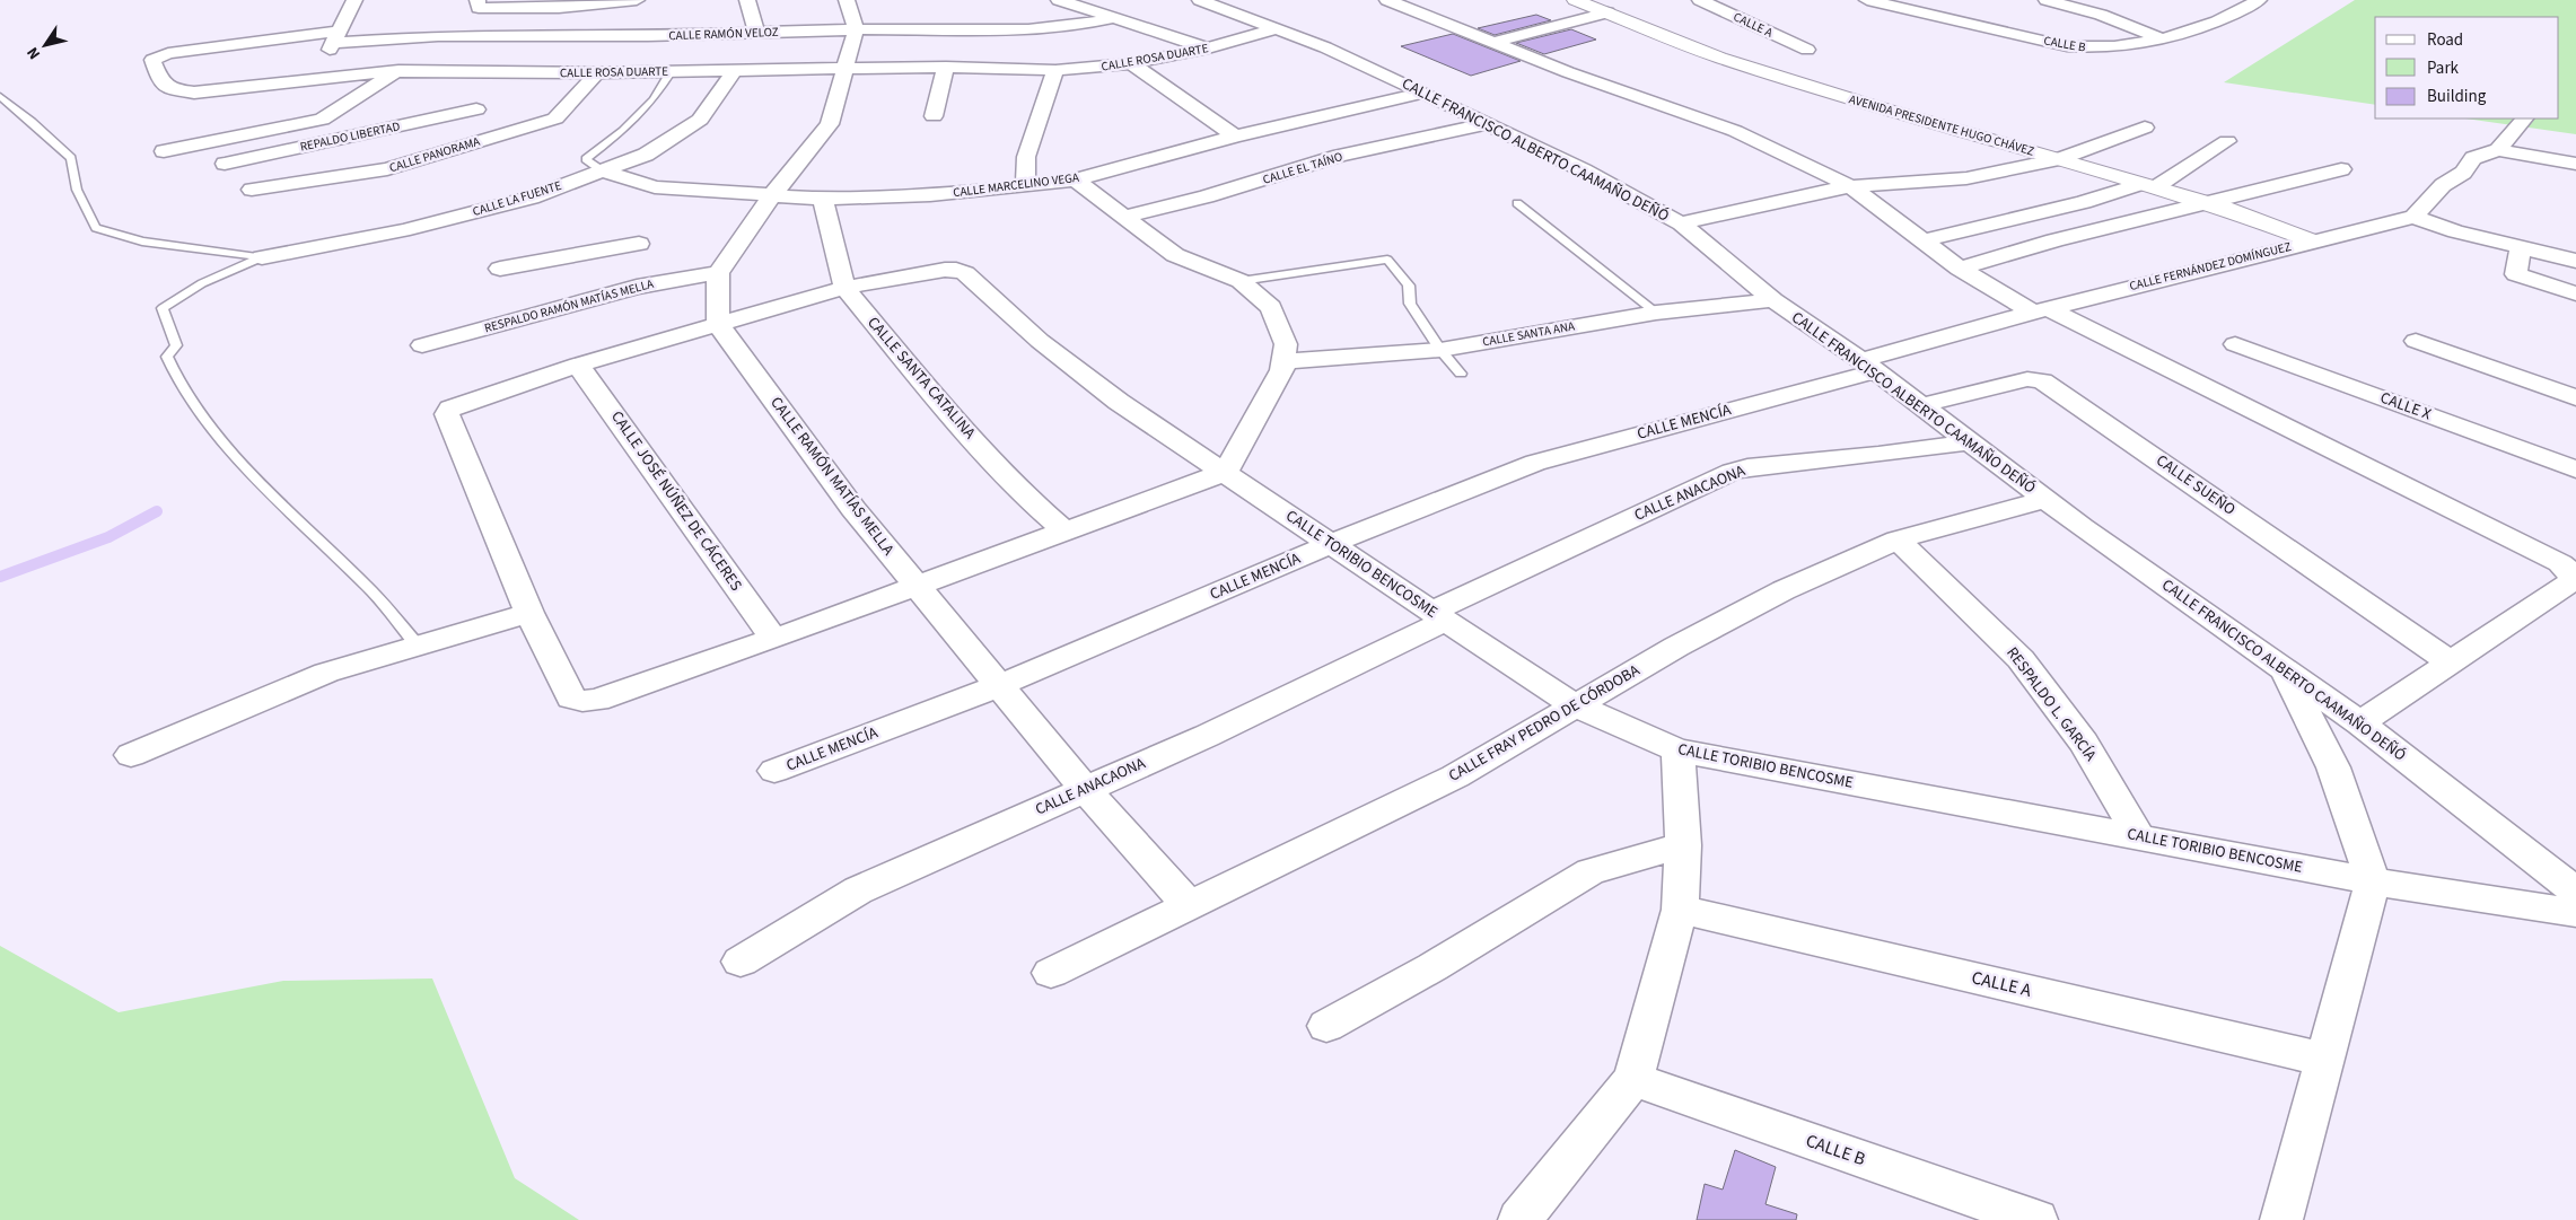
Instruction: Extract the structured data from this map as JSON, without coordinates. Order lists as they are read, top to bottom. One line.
{"streets":{"main road":["AVENIDA PRESIDENTE HUGO CHÁVEZ"],"street":["CALLE A","CALLE RAMÓN VELOZ","CALLE B","CALLE ROSA DUARTE","REPALDO LIBERTAD","CALLE FRANCISCO ALBERTO CAAMAÑO DEÑÓ","CALLE PANORAMA","CALLE EL TAÍNO","CALLE MARCELINO VEGA","CALLE LA FUENTE","CALLE FERNÁNDEZ DOMÍNGUEZ","RESPALDO RAMÓN MATÍAS MELLA","CALLE SANTA ANA","CALLE SANTA CATALINA","CALLE X","CALLE MENCÍA","CALLE RAMÓN MATÍAS MELLA","CALLE SUEÑO","CALLE ANACAONA","CALLE JOSÉ NÚÑEZ DE CÁCERES","CALLE TORIBIO BENCOSME","RESPALDO L. GARCÍA","CALLE FRAY PEDRO DE CÓRDOBA"]},"crossings":[["CALLE RAMÓN VELOZ","CALLE ROSA DUARTE"],["CALLE ROSA DUARTE","CALLE FRANCISCO ALBERTO CAAMAÑO DEÑÓ"],["CALLE ROSA DUARTE","CALLE PANORAMA"],["CALLE ROSA DUARTE","CALLE LA FUENTE"],["AVENIDA PRESIDENTE HUGO CHÁVEZ","CALLE FERNÁNDEZ DOMÍNGUEZ"],["CALLE FRANCISCO ALBERTO CAAMAÑO DEÑÓ","CALLE EL TAÍNO"],["CALLE FRANCISCO ALBERTO CAAMAÑO DEÑÓ","CALLE MARCELINO VEGA"],["CALLE FRANCISCO ALBERTO CAAMAÑO DEÑÓ","CALLE FERNÁNDEZ DOMÍNGUEZ"],["CALLE FRANCISCO ALBERTO CAAMAÑO DEÑÓ","CALLE SANTA ANA"],["CALLE FRANCISCO ALBERTO CAAMAÑO DEÑÓ","CALLE MENCÍA"],["CALLE FRANCISCO ALBERTO CAAMAÑO DEÑÓ","CALLE SUEÑO"],["CALLE FRANCISCO ALBERTO CAAMAÑO DEÑÓ","CALLE ANACAONA"],["CALLE FRANCISCO ALBERTO CAAMAÑO DEÑÓ","CALLE FRAY PEDRO DE CÓRDOBA"],["CALLE MARCELINO VEGA","CALLE LA FUENTE"],["CALLE MARCELINO VEGA","CALLE SANTA CATALINA"],["CALLE FERNÁNDEZ DOMÍNGUEZ","CALLE MENCÍA"],["CALLE SANTA CATALINA","CALLE TORIBIO BENCOSME"],["CALLE MENCÍA","CALLE RAMÓN MATÍAS MELLA"],["CALLE MENCÍA","CALLE TORIBIO BENCOSME"],["CALLE RAMÓN MATÍAS MELLA","CALLE ANACAONA"],["CALLE RAMÓN MATÍAS MELLA","CALLE FRAY PEDRO DE CÓRDOBA"],["CALLE ANACAONA","CALLE TORIBIO BENCOSME"],["CALLE TORIBIO BENCOSME","RESPALDO L. GARCÍA"],["CALLE TORIBIO BENCOSME","CALLE FRAY PEDRO DE CÓRDOBA"],["RESPALDO L. GARCÍA","CALLE FRAY PEDRO DE CÓRDOBA"]],"legend":["Road","Park","Building"],"north":"bottom left"}
